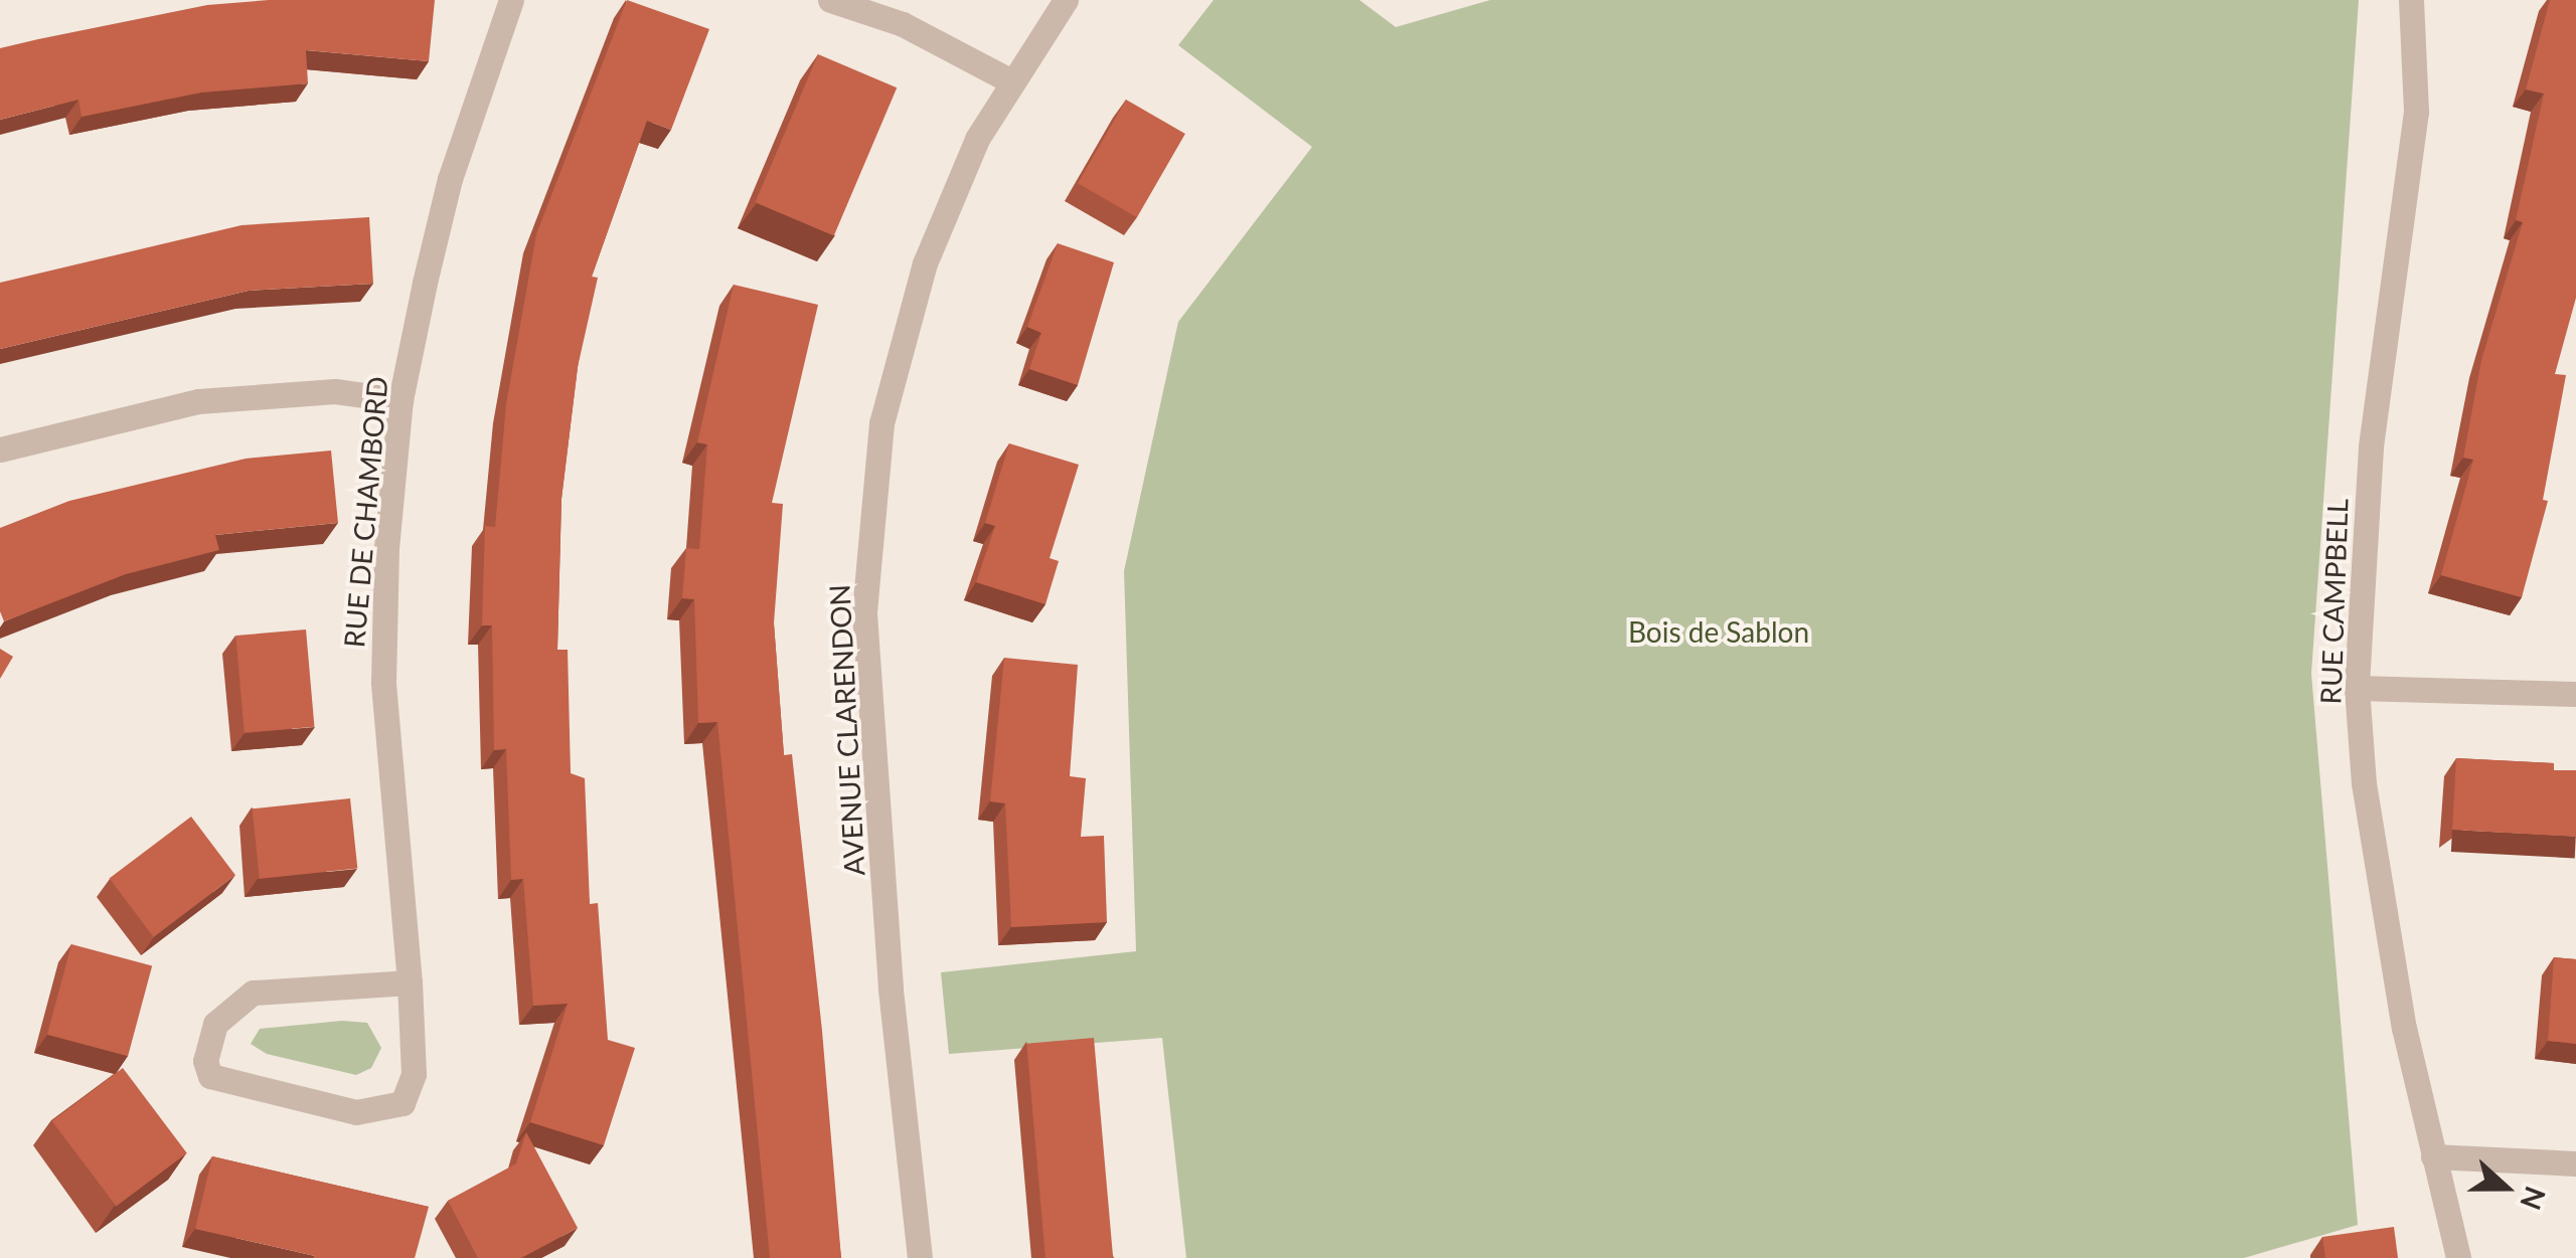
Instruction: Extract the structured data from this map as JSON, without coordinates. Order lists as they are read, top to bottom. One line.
{"streets":{"street":["RUE DE CHAMBORD","RUE CAMPBELL","AVENUE CLARENDON"]},"parks":["Bois de Sablon"],"north":"right"}
